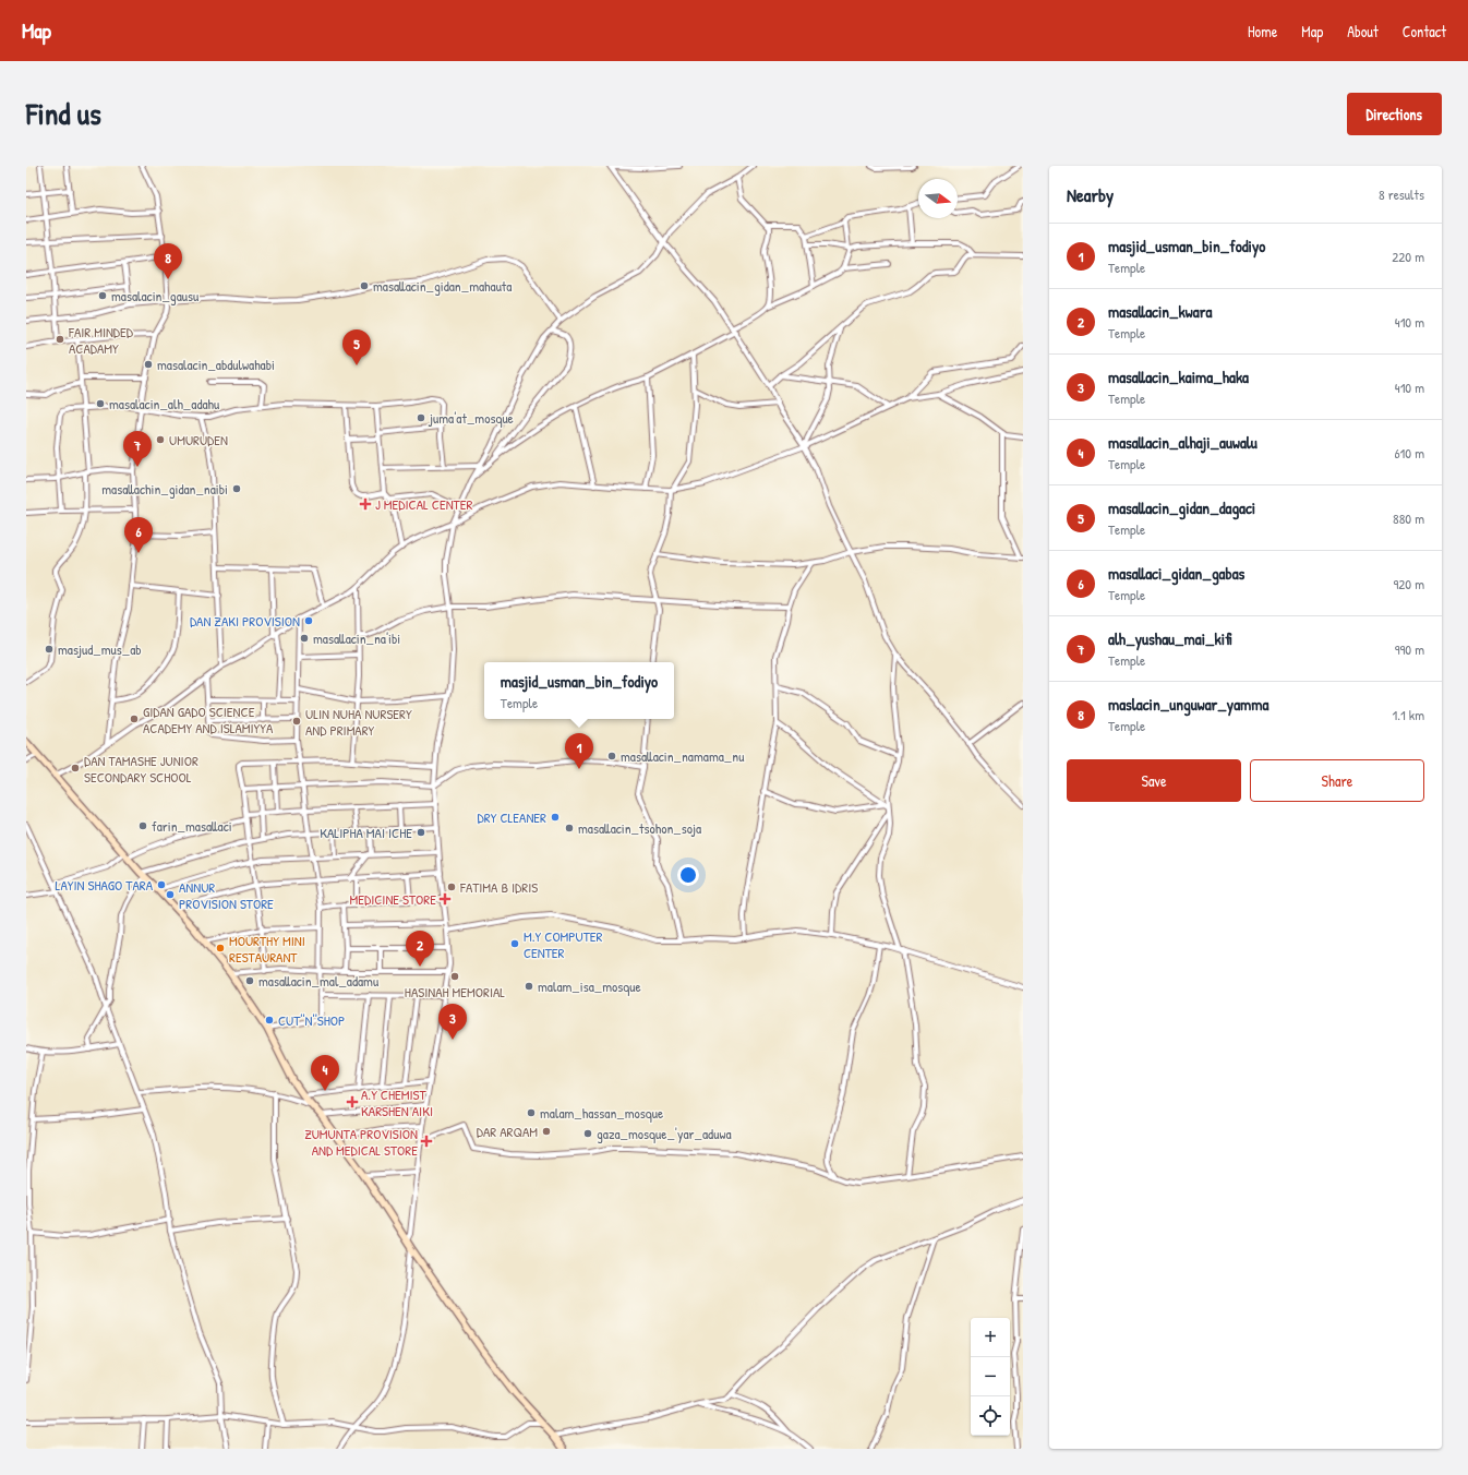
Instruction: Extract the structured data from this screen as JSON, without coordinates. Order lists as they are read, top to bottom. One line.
{"places":{"other":["masallacin_gidan_mahauta","masalacin_gausu","FAIR MINDED ACADAMY","masalacin_abdulwahabi","masalacin_alh_adahu","juma'at_mosque","UMURUDEN","masallachin_gidan_naibi","DAN ZAKI PROVISION","masallacin_na'ibi","masjud_mus_ab","GIDAN GADO SCIENCE ACADEMY AND ISLAMIYYA","ULIN NUHA NURSERY AND PRIMARY","masallacin_namama_nu","DAN TAMASHE JUNIOR SECONDARY SCHOOL","DRY CLEANER","farin_masallaci","masallacin_tsohon_soja","KALIPHA MAI ICHE","LAYIN SHAGO TARA","FATIMA B IDRIS","ANNUR PROVISION STORE","M.Y COMPUTER CENTER","MOURTHY MINI RESTAURANT","HASINAH MEMORIAL","masallacin_mal_adamu","malam_isa_mosque","CUT''N''SHOP","malam_hassan_mosque","DAR ARQAM","gaza_mosque_'yar_aduwa"],"health":["J MEDICAL CENTER","MEDICINE STORE","A.Y CHEMIST KARSHEN AIKI","ZUMUNTA PROVISION AND MEDICAL STORE"]},"north":"right","page":{"header":"Map","nav":["Home","Map","About","Contact"],"title":"Find us","buttons":["Directions",["Save","Share"]],"heading":["Nearby","8 results"],"list":[{"mark":"1","name":"masjid_usman_bin_fodiyo","note":"Temple","value":"220 m"},{"mark":"2","name":"masallacin_kwara","note":"Temple","value":"410 m"},{"mark":"3","name":"masallacin_kaima_haka","note":"Temple","value":"410 m"},{"mark":"4","name":"masallacin_alhaji_auwalu","note":"Temple","value":"610 m"},{"mark":"5","name":"masallacin_gidan_dagaci","note":"Temple","value":"880 m"},{"mark":"6","name":"masallaci_gidan_gabas","note":"Temple","value":"920 m"},{"mark":"7","name":"alh_yushau_mai_kifi","note":"Temple","value":"990 m"},{"mark":"8","name":"maslacin_unguwar_yamma","note":"Temple","value":"1.1 km"}],"pins":["8","5","7","6","1","2","3","4"],"popup":["masjid_usman_bin_fodiyo","Temple"],"map_buttons":["+","−"]}}
